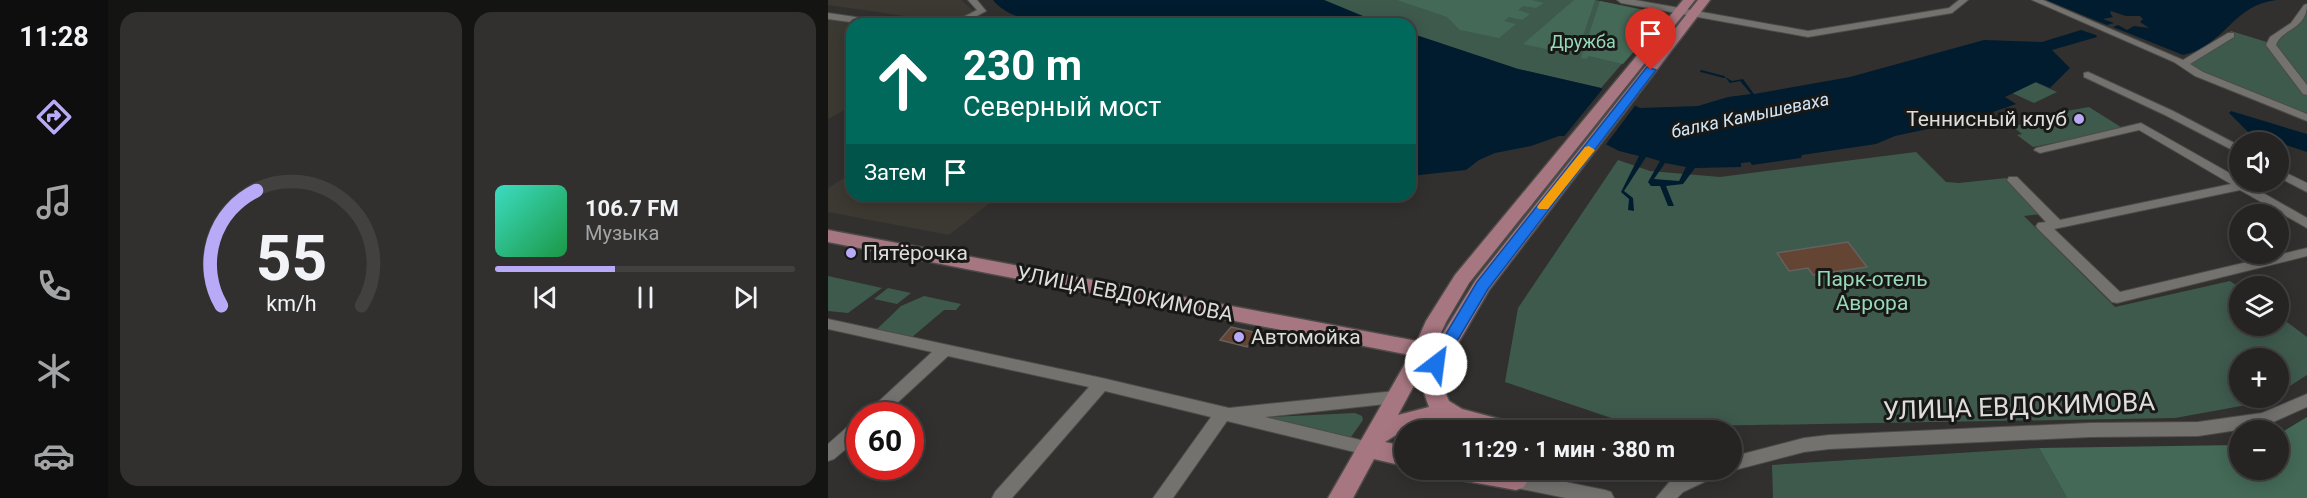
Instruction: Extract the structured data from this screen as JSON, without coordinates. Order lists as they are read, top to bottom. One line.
{"streets":{"main road":["УЛИЦА ЕВДОКИМОВА"]},"water":["балка Камышеваха"],"parks":["Дружба","Парк-отель Аврора"],"places":["Теннисный клуб","Пятёрочка","Автомойка"],"page":{"tabs":"11:28","turn":["230 m","Северный мост"],"map_buttons":["+","−"],"then":"Затем","song":["106.7 FM","Музыка"],"limit":"60","trip":"11:29 · 1 мин · 380 m","gauge":["55","km/h"]}}
